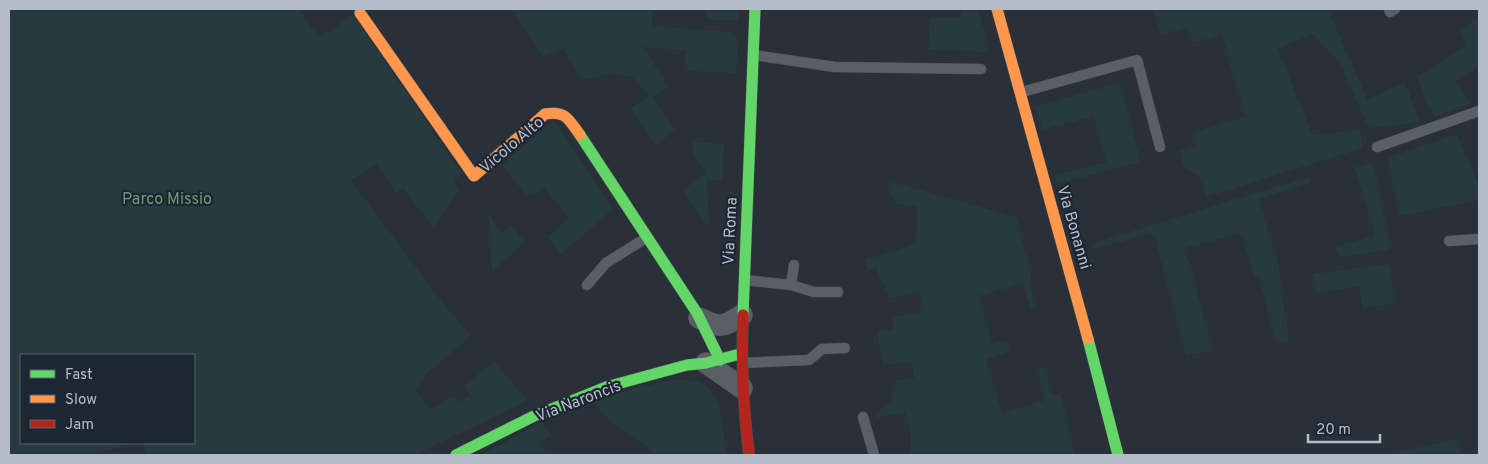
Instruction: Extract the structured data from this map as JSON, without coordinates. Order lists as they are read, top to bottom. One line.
{"streets":{"street":["Vicolo Alto","Via Bonanni","Via Roma","Via Naroncis"]},"crossings":[["Vicolo Alto","Via Naroncis"],["Via Roma","Via Naroncis"]],"parks":["Parco Missio"],"legend":["Fast","Slow","Jam"],"scale_bar":"20 m"}
